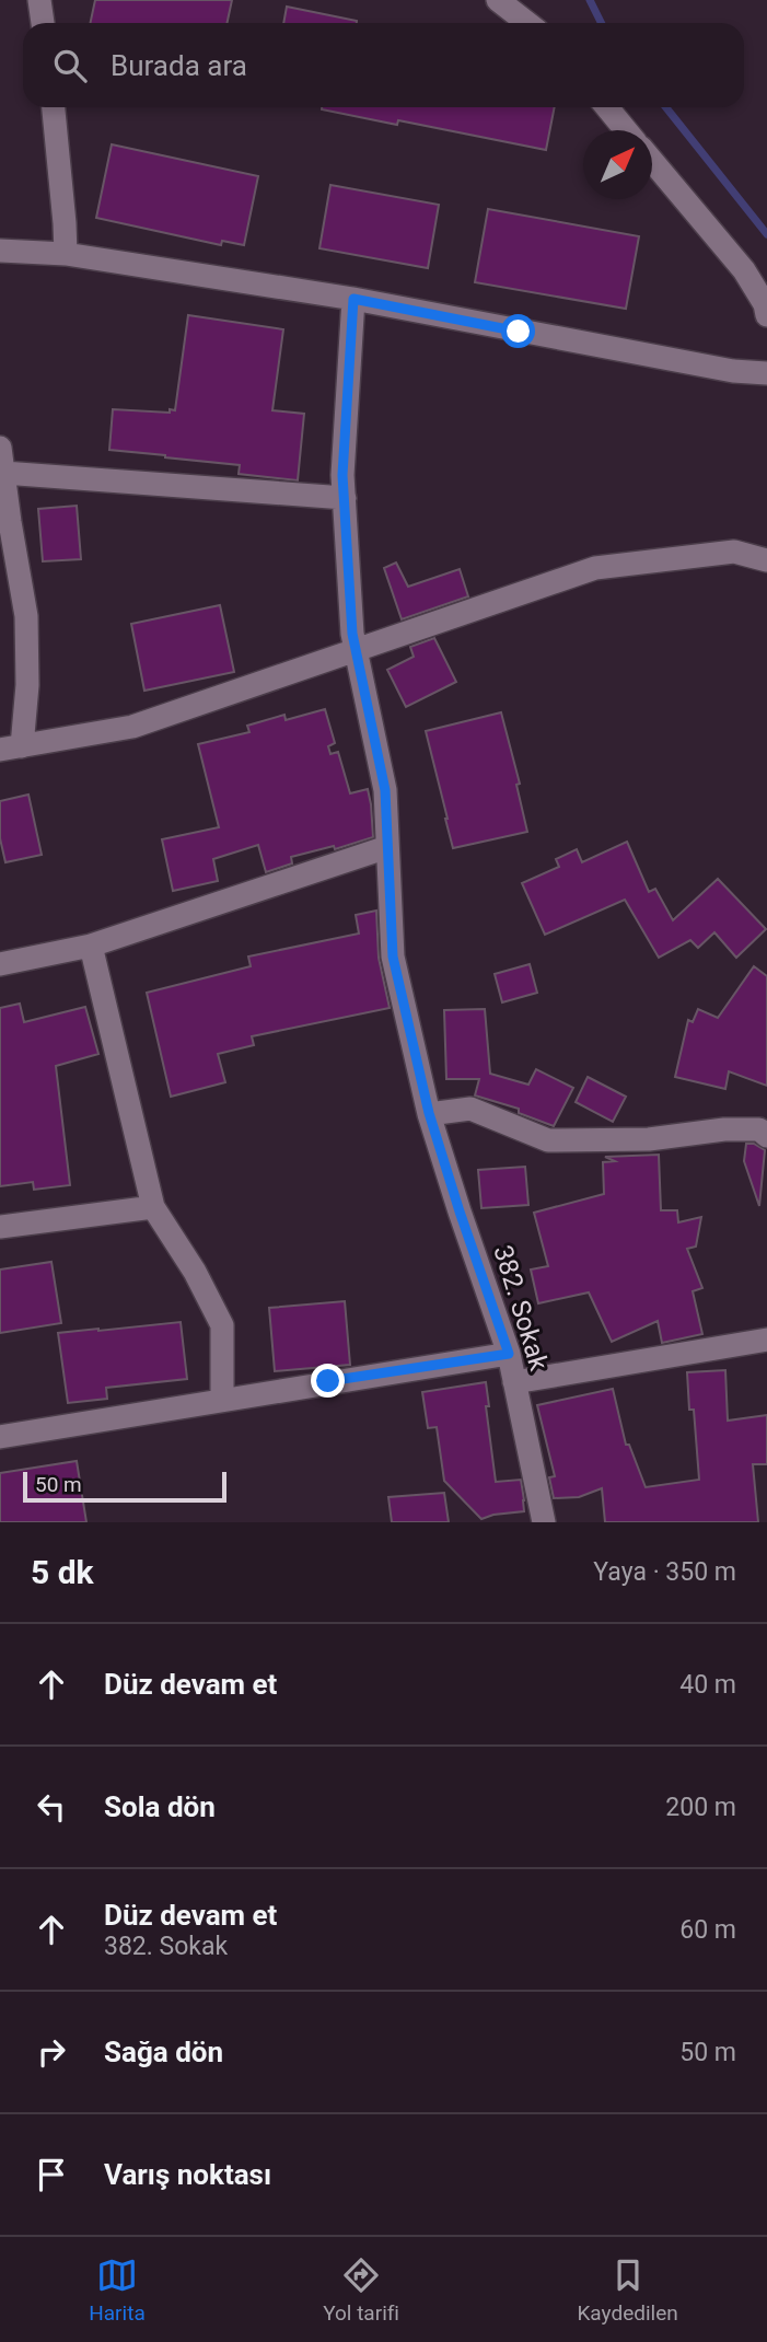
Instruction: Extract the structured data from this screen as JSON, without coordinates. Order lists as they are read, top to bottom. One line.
{"streets":{"street":["382. Sokak"]},"scale_bar":"50 m","north":"top right","page":{"search":"Burada ara","scale":"50 m","heading":["5 dk","Yaya · 350 m"],"list":[["Düz devam et","40 m"],["Sola dön","200 m"],["Düz devam et","382. Sokak","60 m"],["Sağa dön","50 m"],"Varış noktası"],"nav":["Harita","Yol tarifi","Kaydedilen"]}}
